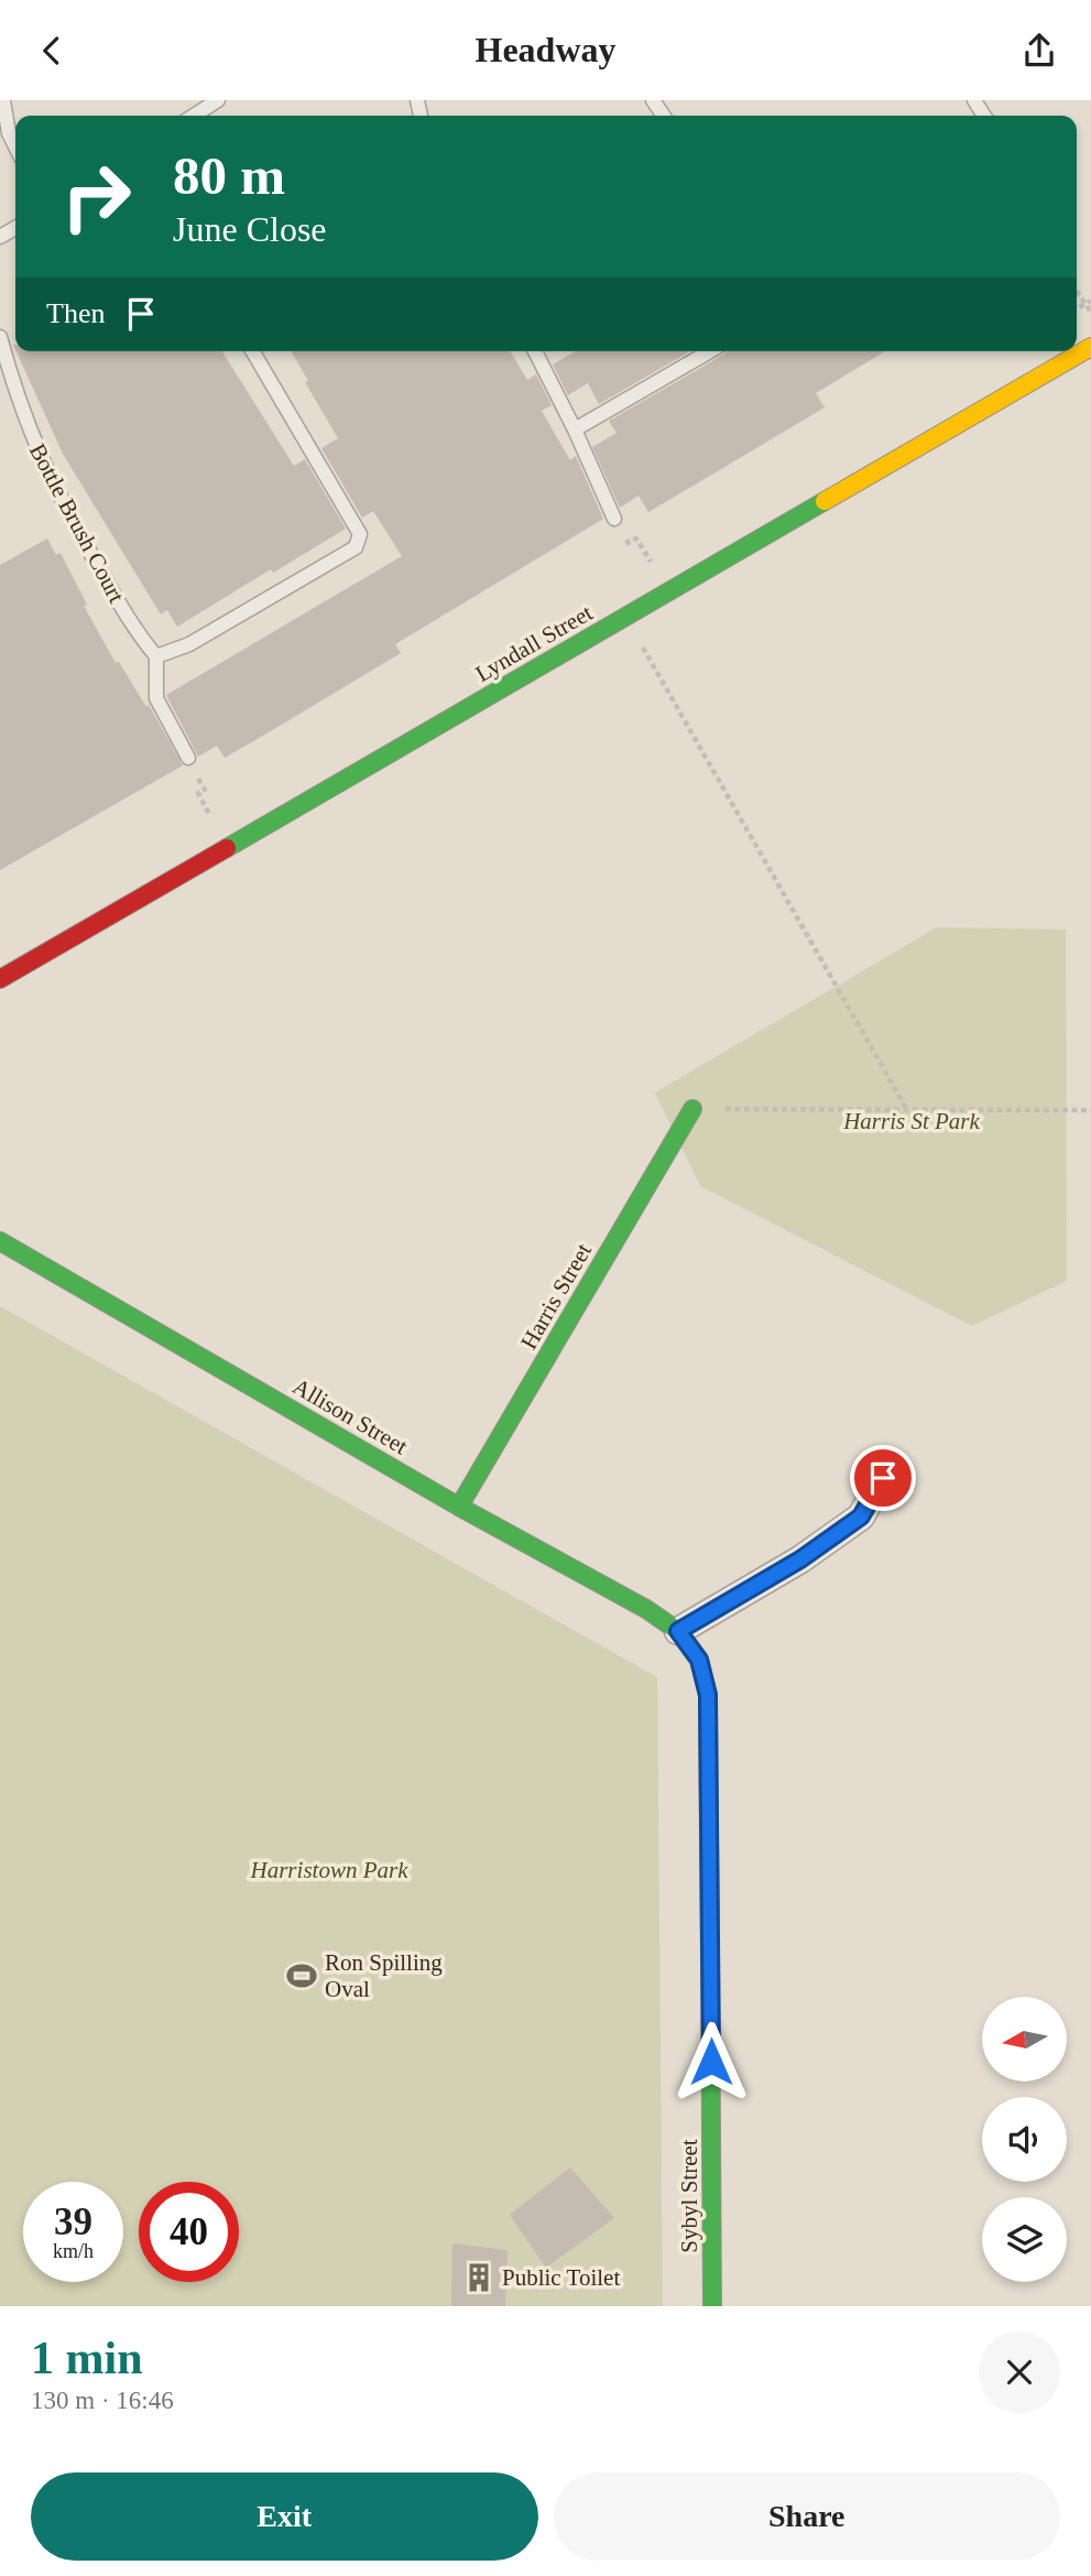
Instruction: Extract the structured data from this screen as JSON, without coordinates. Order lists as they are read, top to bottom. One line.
{"streets":{"street":["Lyndall Street","Harris Street","Allison Street","Sybyl Street"],"lane":["Bottle Brush Court"]},"crossings":[["Harris Street","Allison Street"],["Allison Street","Sybyl Street"]],"parks":["Harris St Park","Harristown Park"],"places":{"sports":["Ron Spilling Oval"],"building":["Public Toilet"]},"north":"left","page":{"header":"Headway","turn":["80 m","June Close"],"then":"Then","speed":"39 km/h","limit":"40","heading":["1 min","130 m · 16:46"],"buttons":["Exit","Share"]}}
